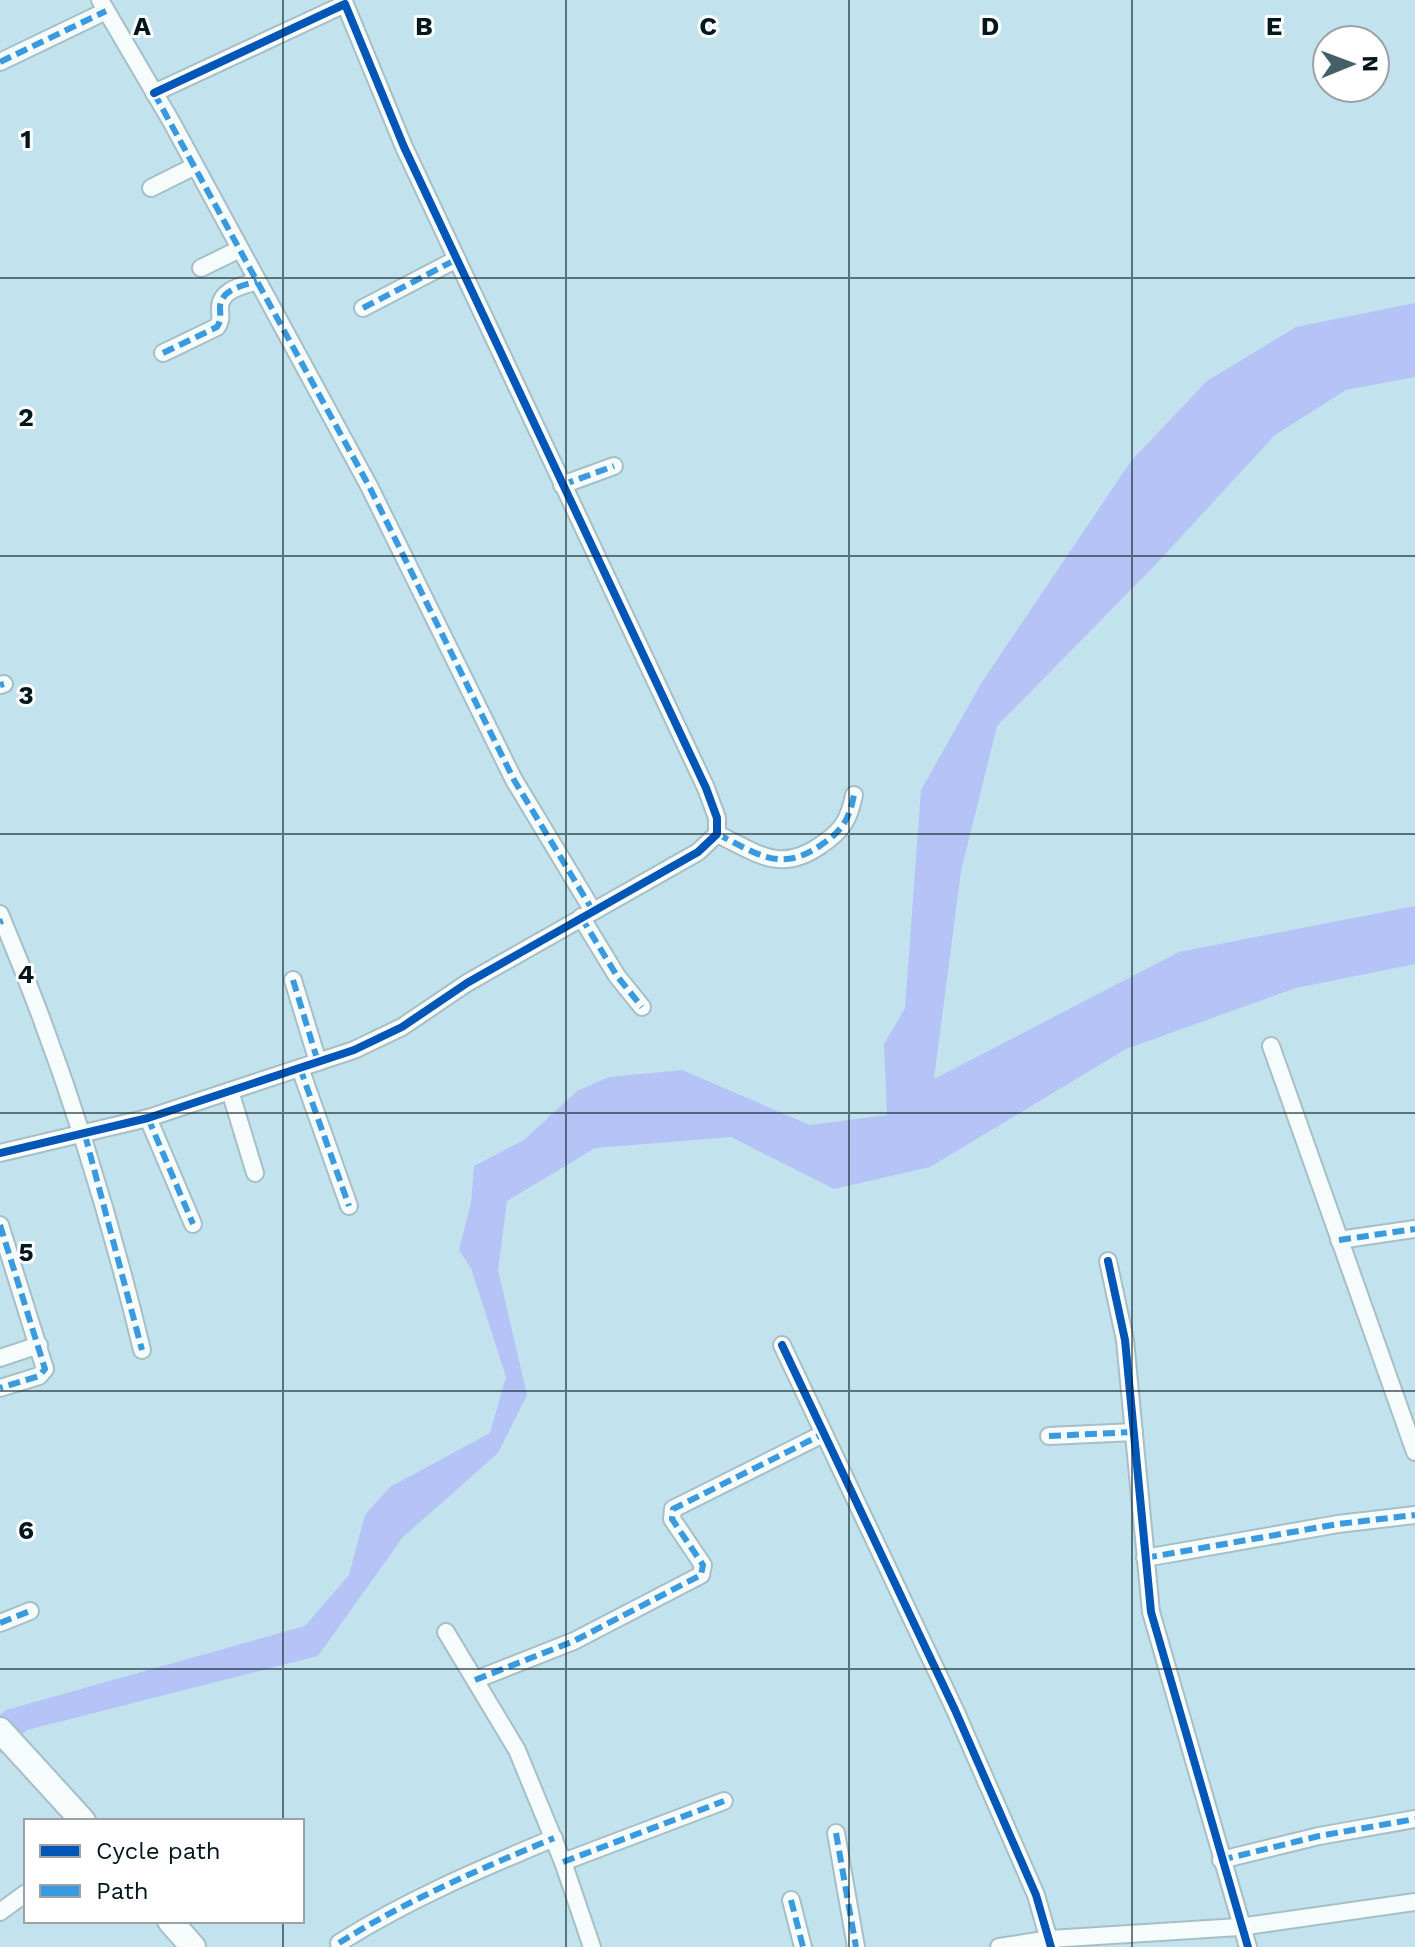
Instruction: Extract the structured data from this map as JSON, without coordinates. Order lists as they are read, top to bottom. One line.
{"legend":["Cycle path","Path"],"north":"right","grid":{"columns":["A","B","C","D","E"],"rows":["1","2","3","4","5","6"]}}
